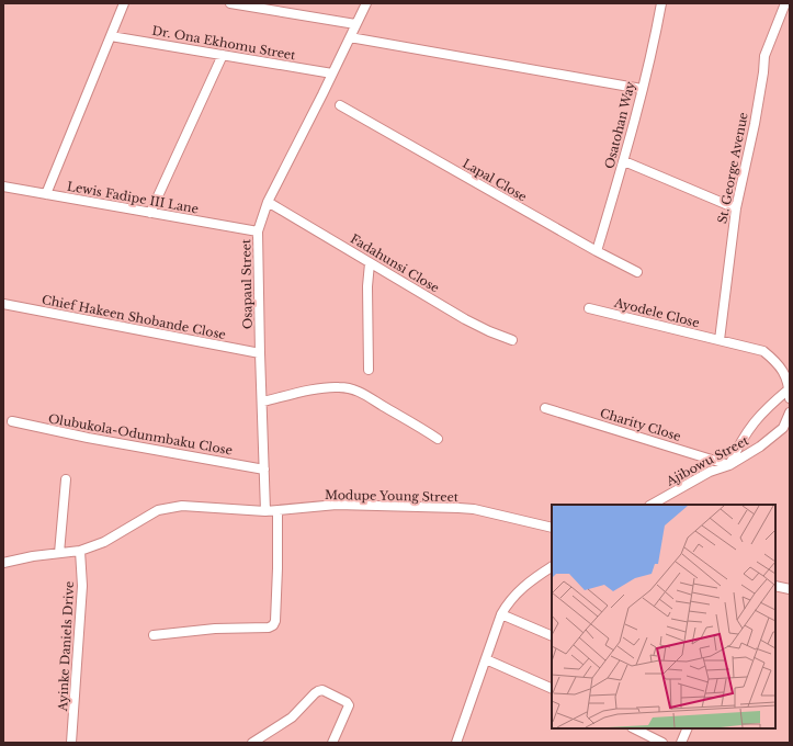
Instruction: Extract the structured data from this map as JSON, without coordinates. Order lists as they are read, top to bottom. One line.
{"streets":{"street":["Dr. Ona Ekhomu Street","Osatohan Way","St. George Avenue","Lapal Close","Lewis Fadipe III Lane","Fadahunsi Close","Osapaul Street","Ayodele Close","Chief Hakeen Shobande Close","Charity Close","Olubukola-Odunmbaku Close","Ajibowu Street","Modupe Young Street","Ayinke Daniels Drive"]},"crossings":[["Dr. Ona Ekhomu Street","Osapaul Street"],["Osatohan Way","Lapal Close"],["St. George Avenue","Ayodele Close"],["Lewis Fadipe III Lane","Osapaul Street"],["Fadahunsi Close","Osapaul Street"],["Osapaul Street","Chief Hakeen Shobande Close"],["Osapaul Street","Olubukola-Odunmbaku Close"],["Osapaul Street","Modupe Young Street"],["Charity Close","Ajibowu Street"],["Modupe Young Street","Ayinke Daniels Drive"]]}
